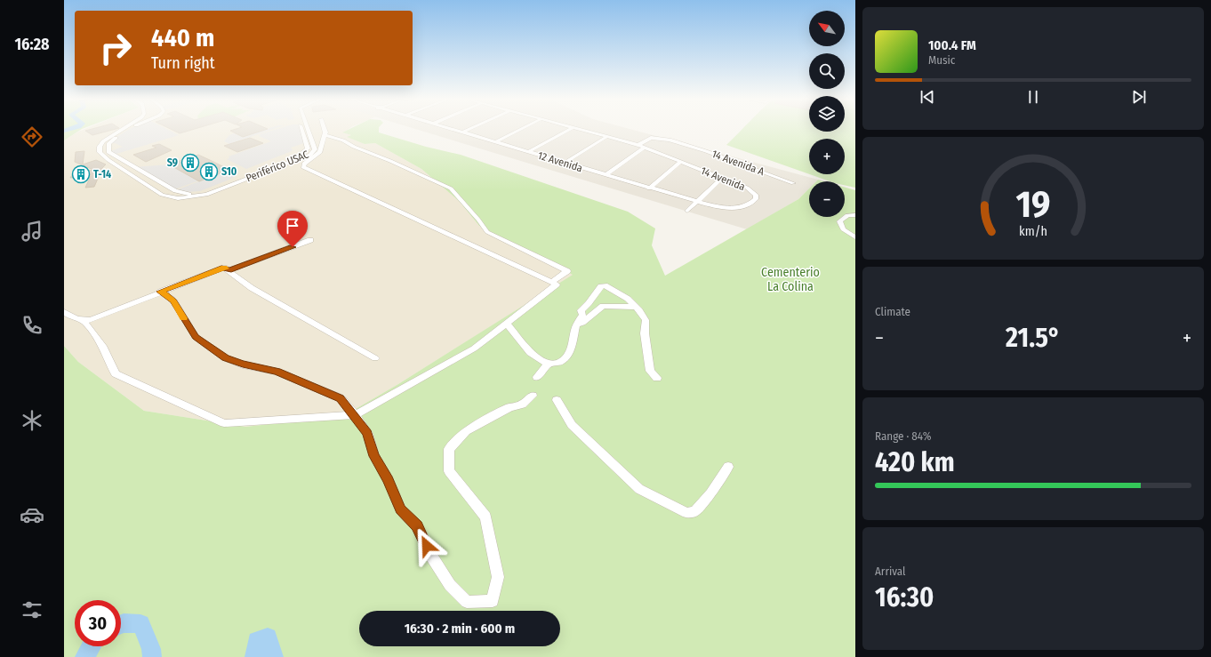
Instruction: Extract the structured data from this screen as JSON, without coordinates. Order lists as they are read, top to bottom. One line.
{"streets":{"street":["12 Avenida","14 Avenida A","Periférico USAC","14 Avenida"]},"crossings":[["12 Avenida","14 Avenida"],["14 Avenida A","14 Avenida"]],"parks":["Cementerio La Colina"],"places":{"building":["S9","S10","T-14"]},"north":"top left","page":{"tabs":"16:28","map_buttons":["+","−"],"turn":["440 m","Turn right"],"song":["100.4 FM","Music"],"tile":["Climate",["Range · 84%","420 km"],["Arrival","16:30"]],"heat":["−","21.5°","+"],"limit":"30","trip":"16:30 · 2 min · 600 m","gauge":["19","km/h"]}}
